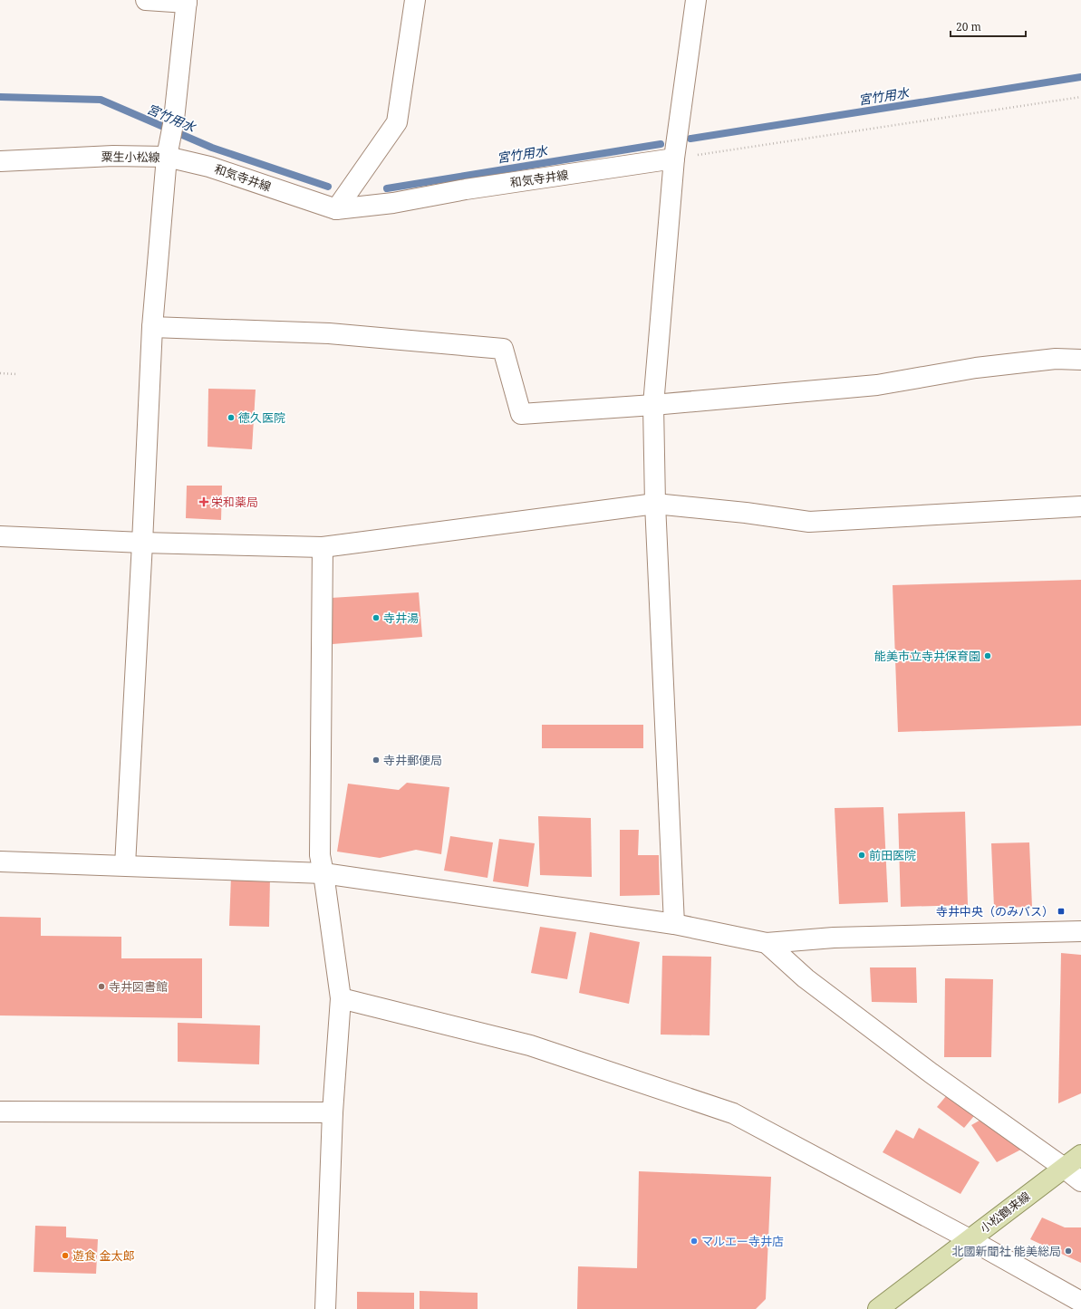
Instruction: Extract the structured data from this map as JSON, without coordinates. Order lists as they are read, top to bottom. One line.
{"streets":{"main road":["小松鶴来線"],"street":["粟生小松線","和気寺井線"]},"crossings":[["粟生小松線","和気寺井線"]],"water":["宮竹用水"],"places":{"other":["徳久医院","寺井湯","能美市立寺井保育園","寺井郵便局","前田医院","寺井図書館","マルエー寺井店","北國新聞社 能美総局","遊食 金太郎"],"health":["栄和薬局"],"transit":["寺井中央（のみバス）"]},"scale_bar":"20 m"}
